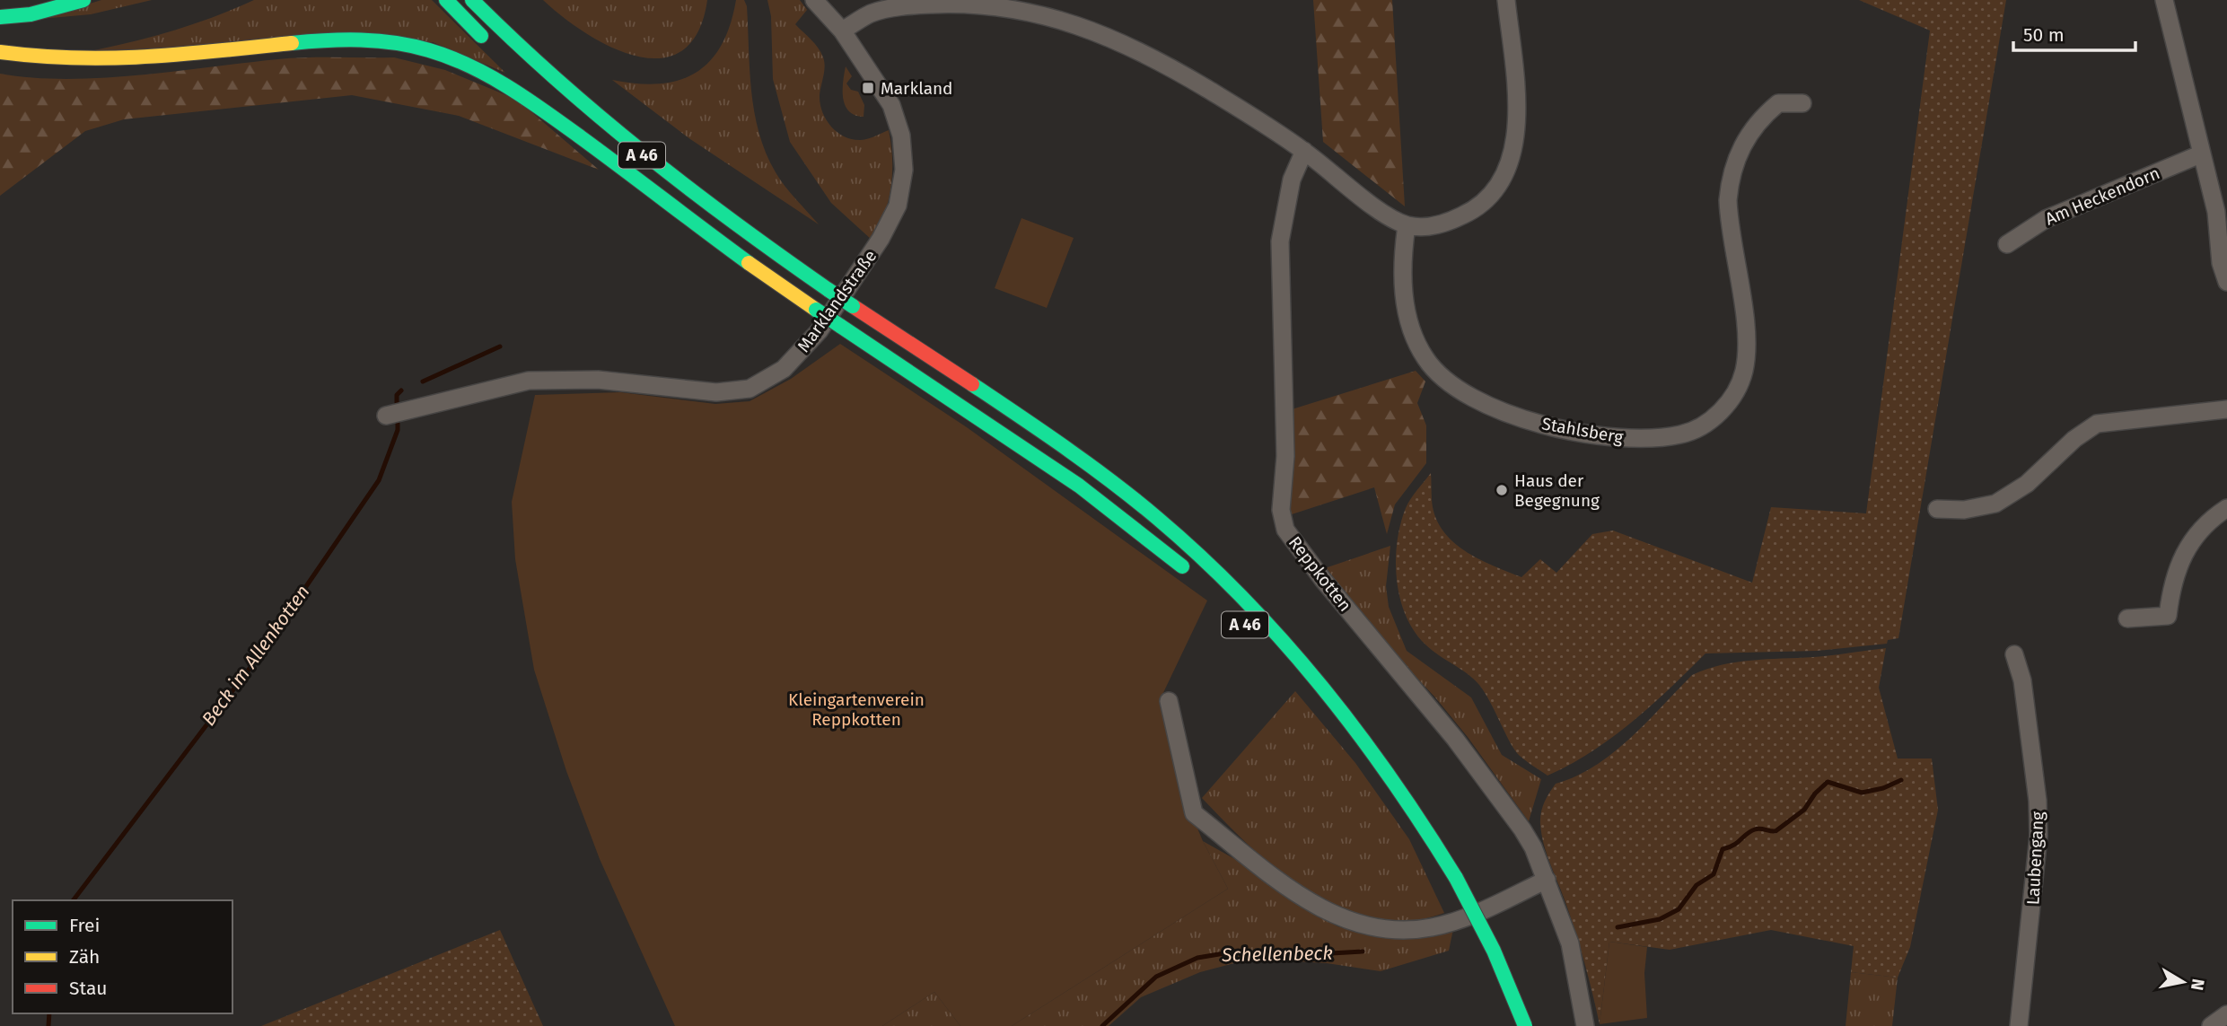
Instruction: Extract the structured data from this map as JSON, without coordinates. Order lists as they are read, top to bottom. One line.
{"streets":{"highway":["A 46"],"street":["Am Heckendorn","Marklandstraße","Stahlsberg","Reppkotten","Laubengang"]},"water":["Beck im Allenkotten","Schellenbeck"],"parks":["Kleingartenverein Reppkotten"],"places":{"transit":["Markland"],"other":["Haus der Begegnung"]},"legend":["Frei","Zäh","Stau"],"scale_bar":"50 m","north":"right"}
